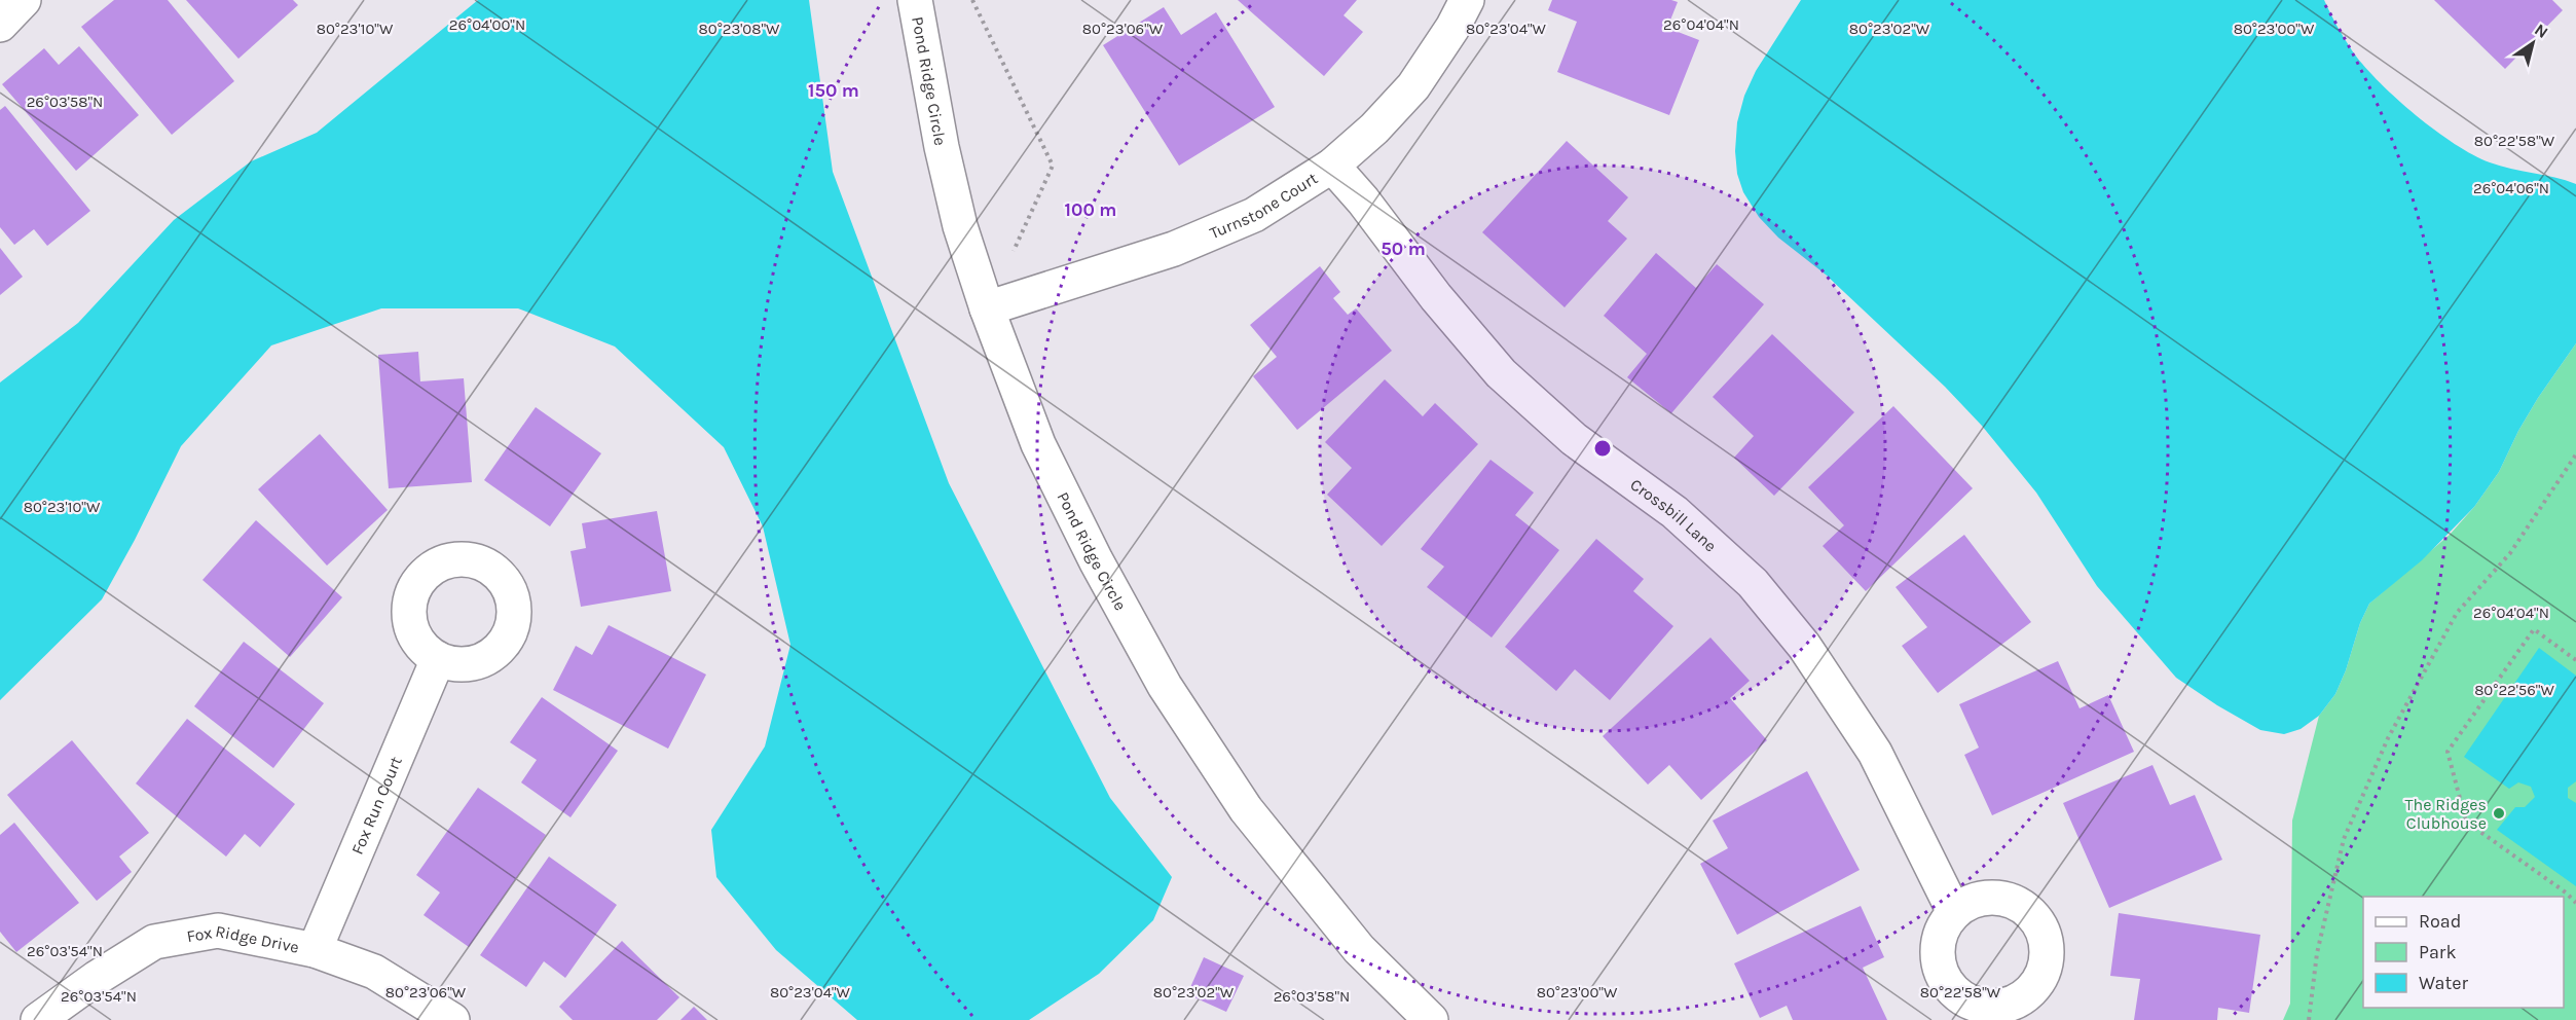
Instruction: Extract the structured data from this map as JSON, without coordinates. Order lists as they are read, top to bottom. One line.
{"streets":{"street":["Pond Ridge Circle","Turnstone Court","Crossbill Lane","Fox Run Court","Fox Ridge Drive"]},"crossings":[["Pond Ridge Circle","Turnstone Court"],["Turnstone Court","Crossbill Lane"],["Fox Run Court","Fox Ridge Drive"]],"places":["The Ridges Clubhouse"],"legend":["Road","Park","Water"],"north":"top right","coordinates":["26°04'04\"N","26°04'00\"N","80°23'10\"W","80°23'08\"W","80°23'06\"W","80°23'04\"W","80°23'02\"W","80°23'00\"W","26°03'58\"N","80°22'58\"W","26°04'06\"N","80°22'56\"W","26°03'54\"N"],"rings":["150 m","100 m","50 m"]}
